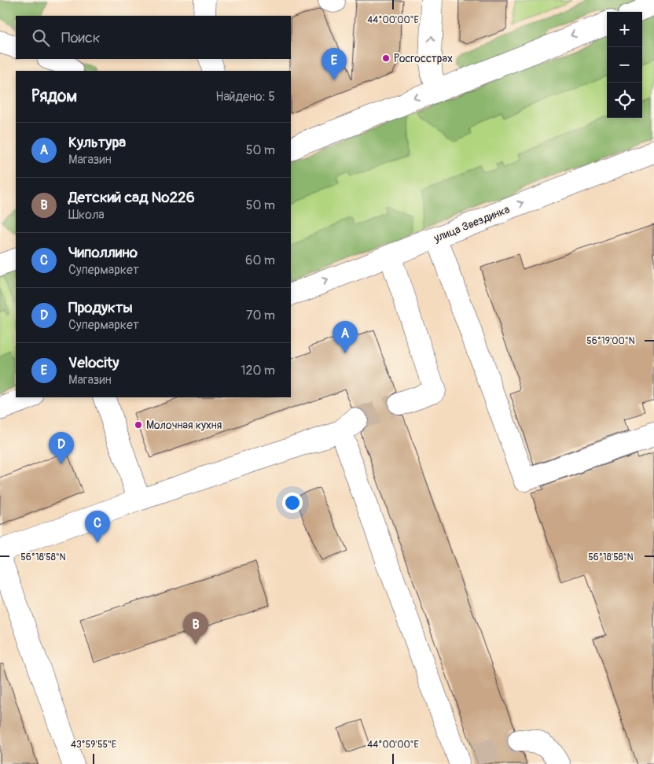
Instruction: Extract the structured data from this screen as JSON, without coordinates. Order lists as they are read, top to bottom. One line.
{"streets":{"street":["улица Звездинка"]},"places":["Росгосстрах","Молочная кухня"],"page":{"map_buttons":["+","−"],"search":"Поиск","pins":["E","A","D","C","B"],"heading":["Рядом","Найдено: 5"],"list":[{"mark":"A","name":"Культура","note":"Магазин","value":"50 m"},{"mark":"B","name":"Детский сад №226","note":"Школа","value":"50 m"},{"mark":"C","name":"Чиполлино","note":"Супермаркет","value":"60 m"},{"mark":"D","name":"Продукты","note":"Супермаркет","value":"70 m"},{"mark":"E","name":"Velocity","note":"Магазин","value":"120 m"}]},"coordinates":["44°00'00\"E","56°19'00\"N","56°18'58\"N","43°59'55\"E"]}
